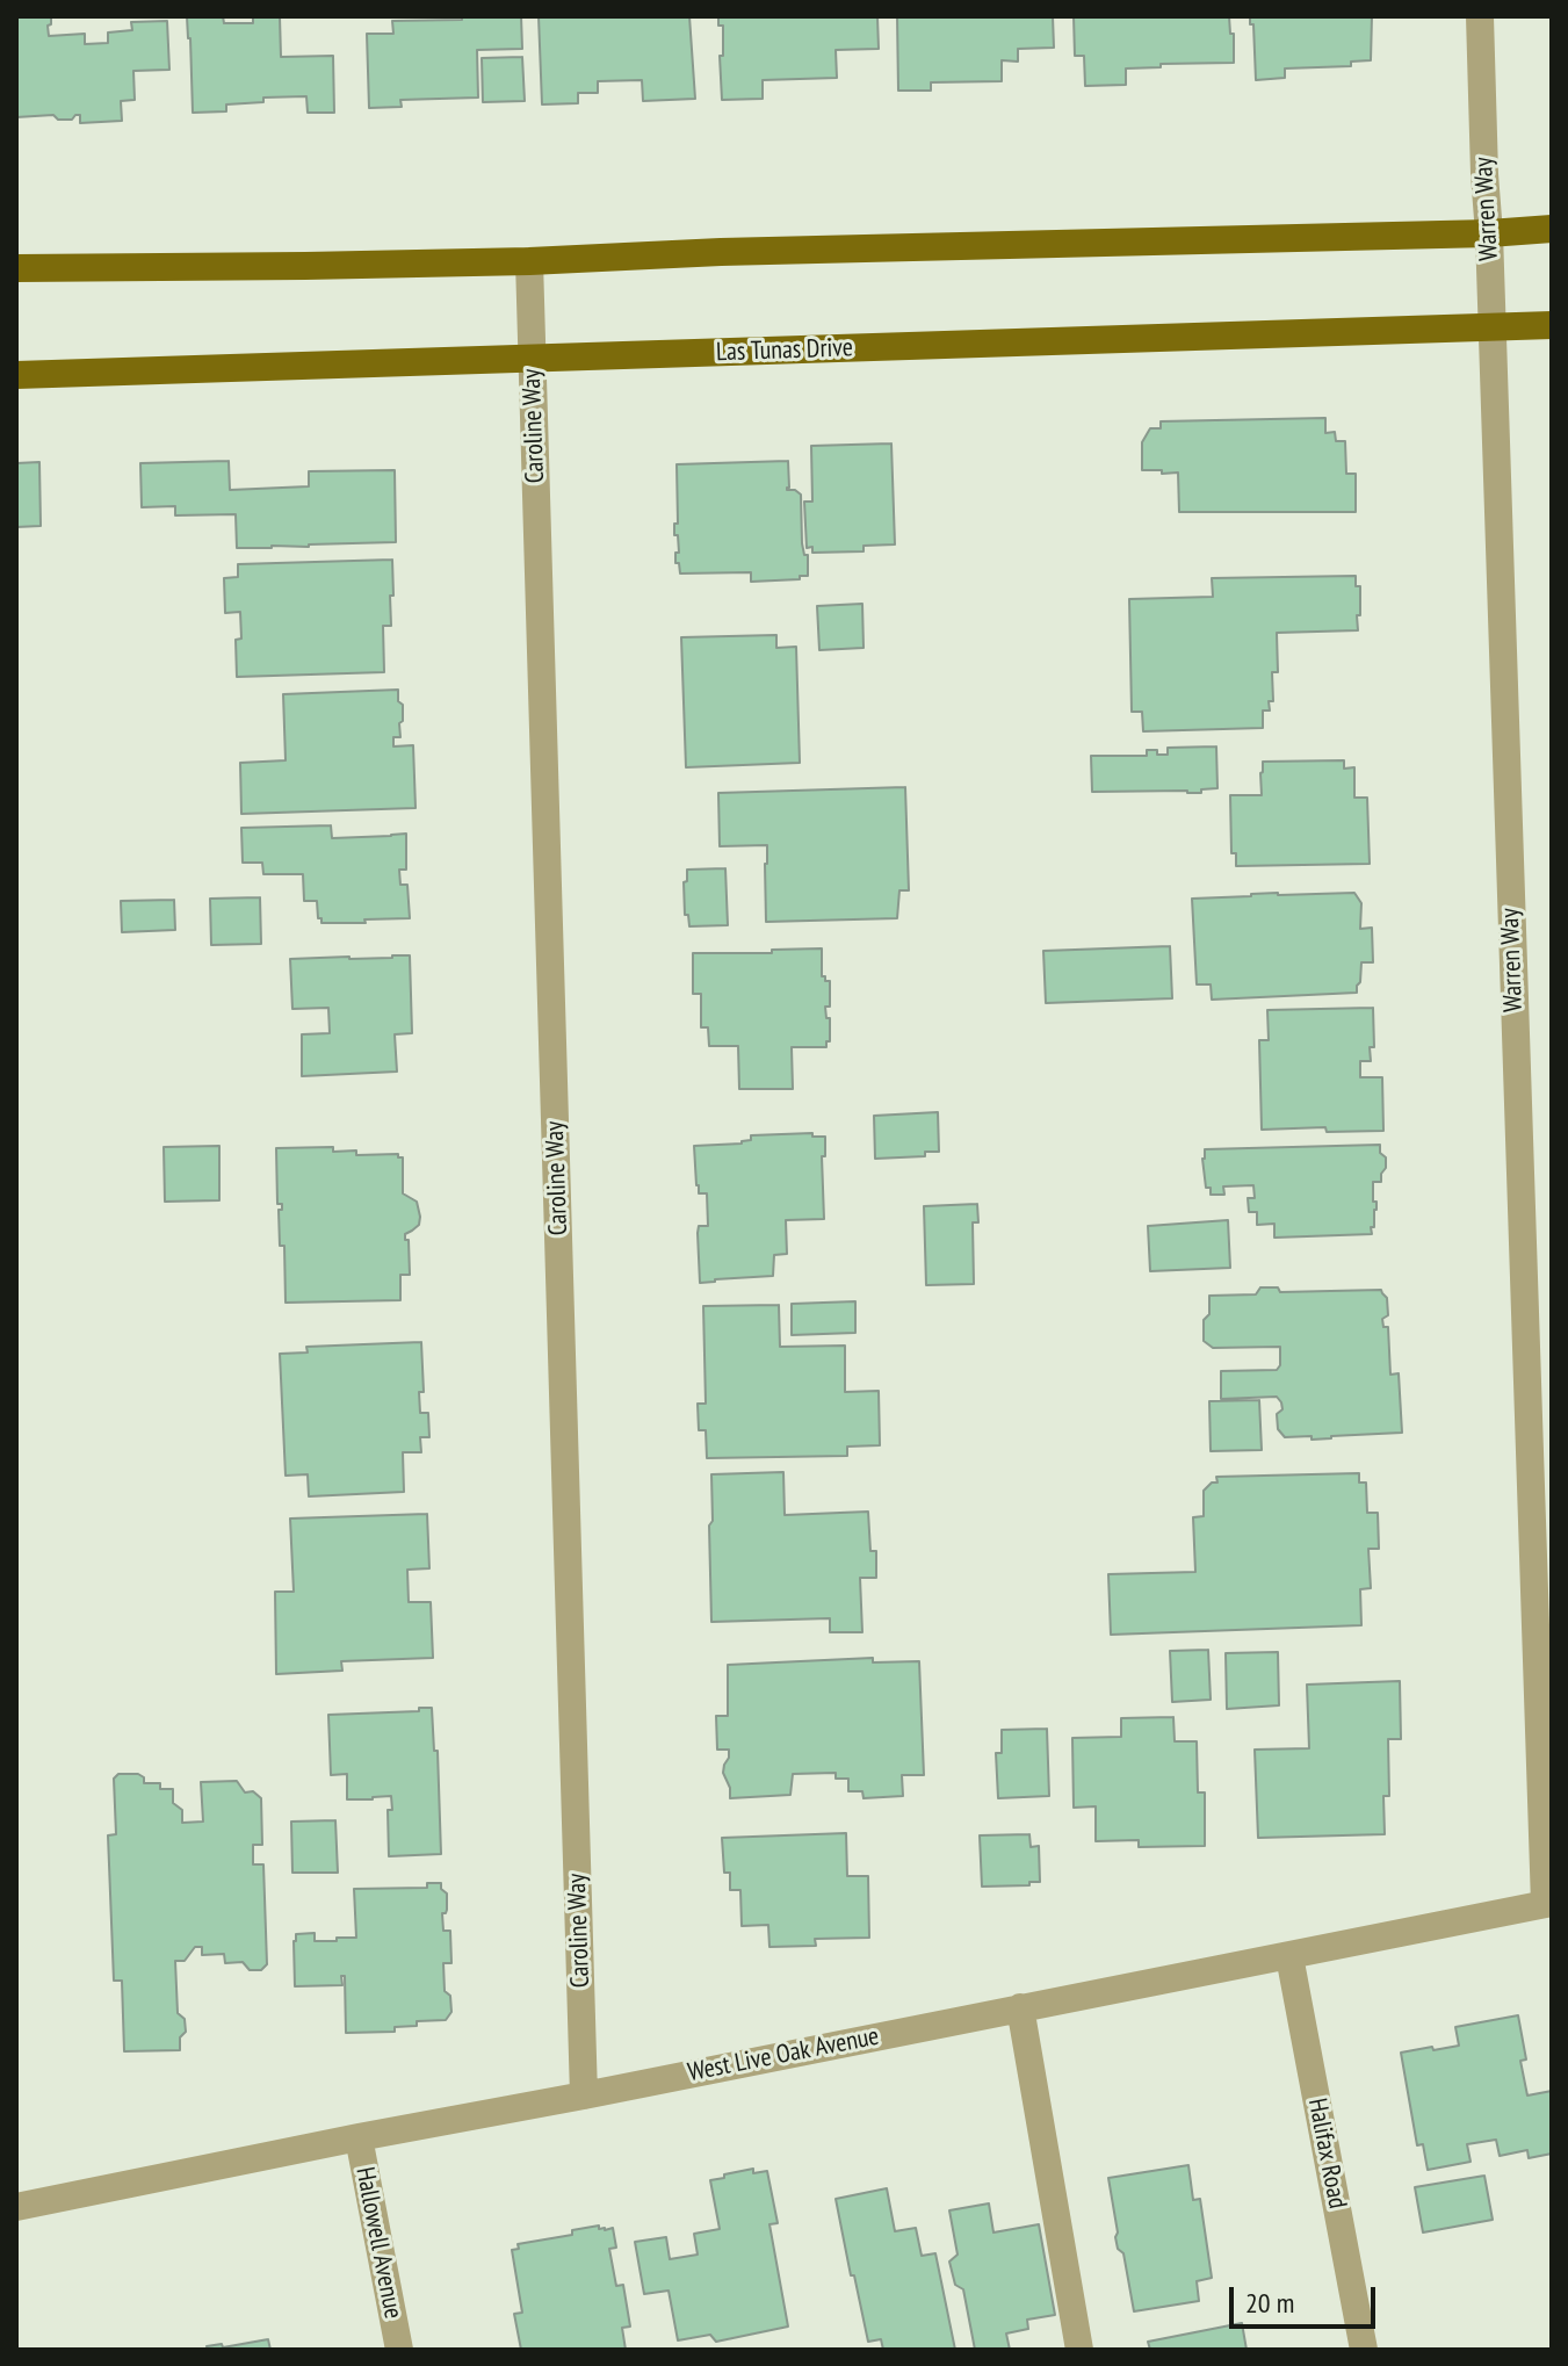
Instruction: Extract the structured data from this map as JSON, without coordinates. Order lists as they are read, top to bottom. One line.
{"streets":{"main road":["Las Tunas Drive"],"street":["Warren Way","Caroline Way","West Live Oak Avenue","Halifax Road","Hallowell Avenue"]},"crossings":[["Warren Way","Las Tunas Drive"],["Warren Way","West Live Oak Avenue"],["Las Tunas Drive","Caroline Way"],["Caroline Way","West Live Oak Avenue"],["West Live Oak Avenue","Halifax Road"],["West Live Oak Avenue","Hallowell Avenue"]],"scale_bar":"20 m"}
